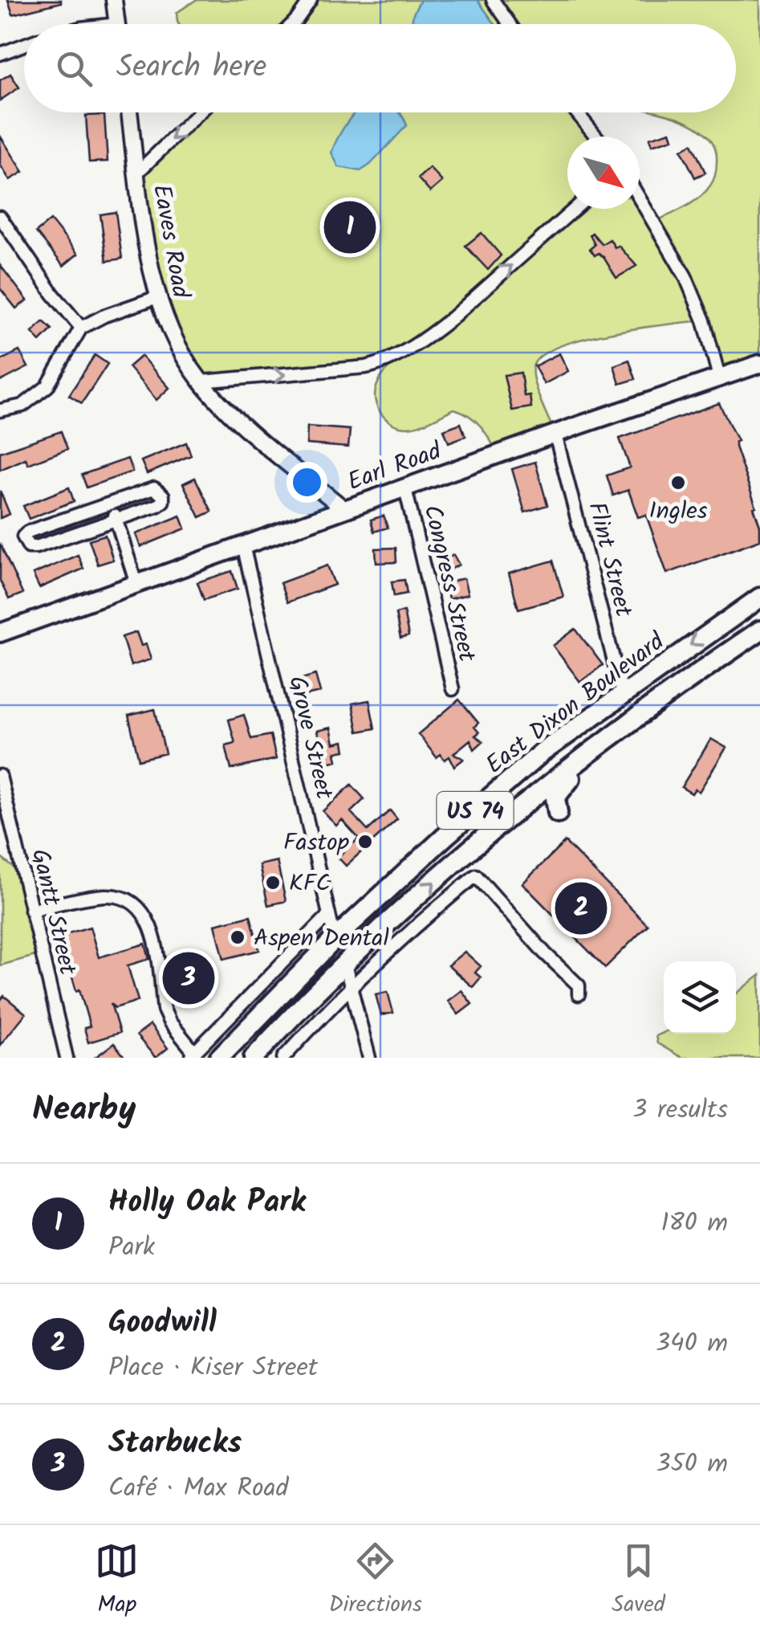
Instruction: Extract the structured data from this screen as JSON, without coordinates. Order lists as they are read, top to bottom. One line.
{"streets":{"highway":["East Dixon Boulevard","US 74"],"main road":["Earl Road"],"street":["Eaves Road","Flint Street","Congress Street","Grove Street","Gantt Street"]},"crossings":[["Eaves Road","Earl Road"],["Earl Road","Flint Street"],["Earl Road","Congress Street"],["Earl Road","Grove Street"],["Flint Street","East Dixon Boulevard"],["East Dixon Boulevard","Grove Street"]],"places":["Ingles","Fastop","KFC","Aspen Dental"],"north":"bottom right","page":{"search":"Search here","pins":["1","2","3"],"heading":["Nearby","3 results"],"list":[{"mark":"1","name":"Holly Oak Park","note":"Park","value":"180 m"},{"mark":"2","name":"Goodwill","note":"Place · Kiser Street","value":"340 m"},{"mark":"3","name":"Starbucks","note":"Café · Max Road","value":"350 m"}],"nav":["Map","Directions","Saved"]}}
